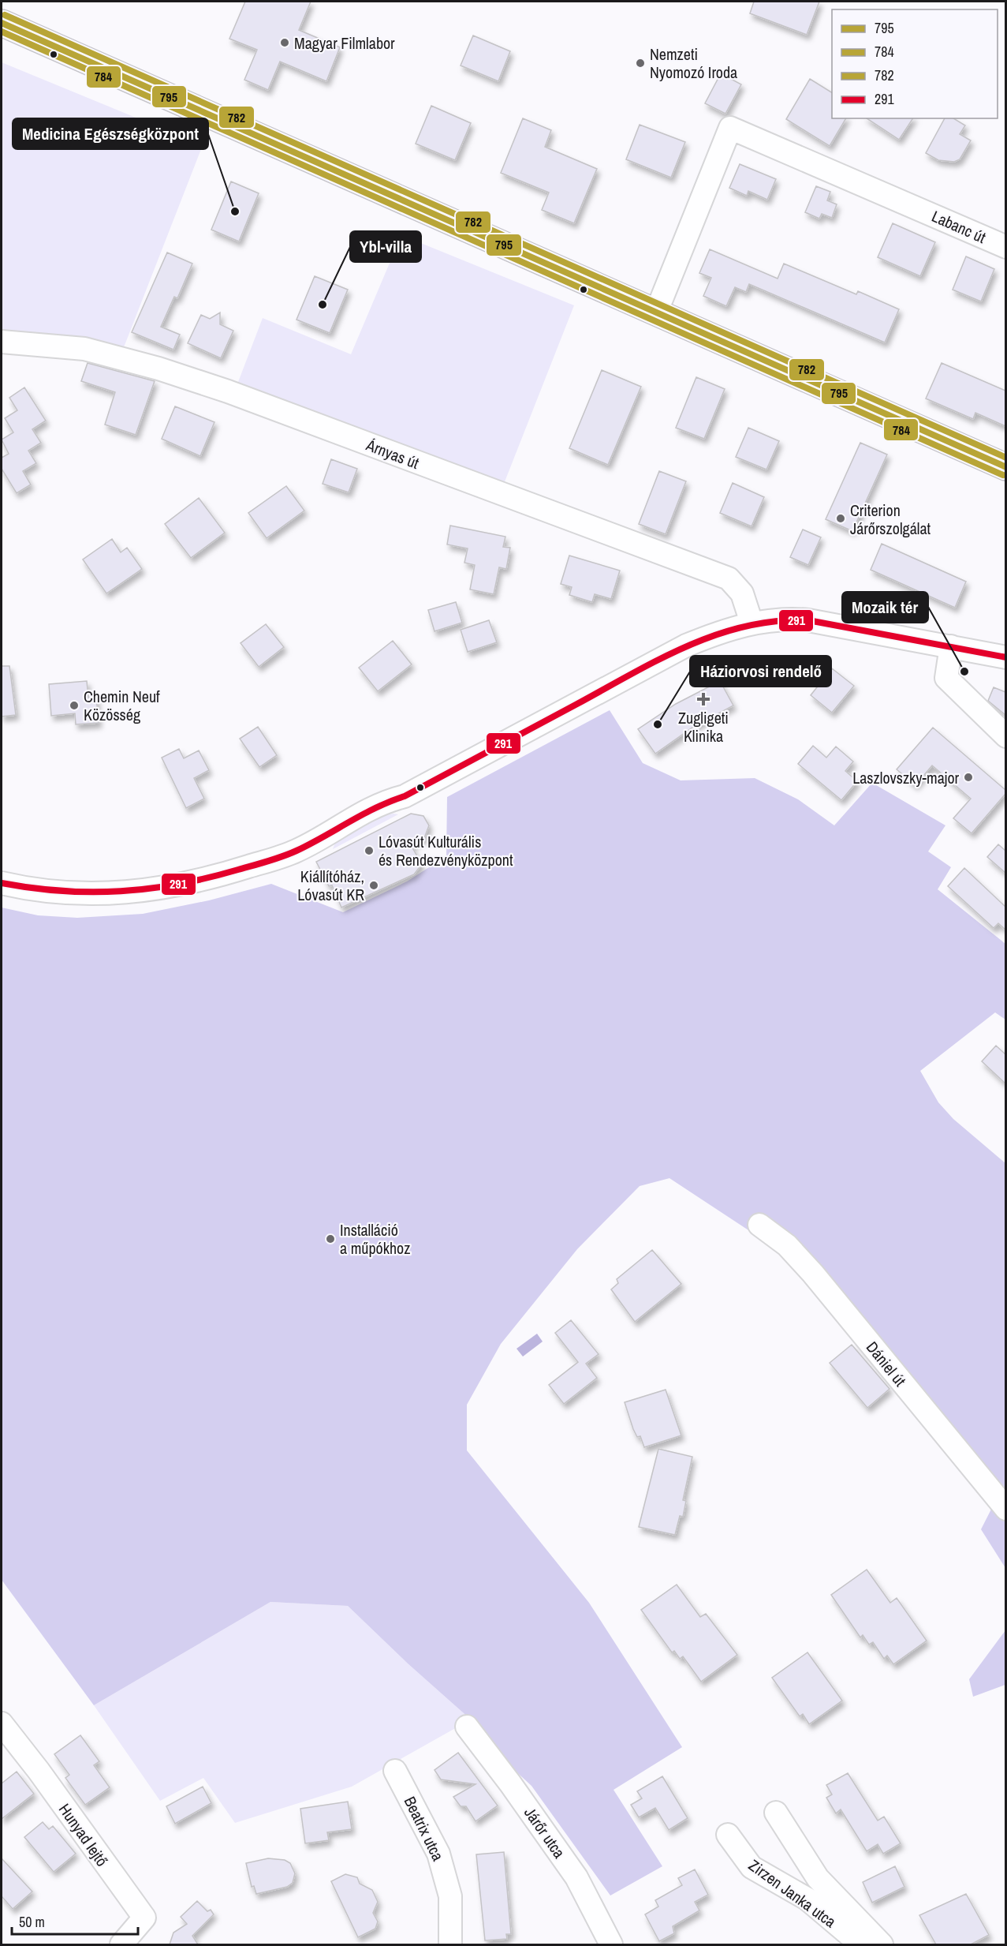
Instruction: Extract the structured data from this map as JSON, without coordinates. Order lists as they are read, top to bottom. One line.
{"streets":{"street":["Labanc út","Árnyas út","Dániel út","Beatrix utca","Járőr utca","Hunyad lejtő","Zirzen Janka utca"]},"places":{"other":["Magyar Filmlabor","Nemzeti Nyomozó Iroda","Medicina Egészségközpont","Ybl-villa","Criterion Járőrszolgálat","Mozaik tér","Chemin Neuf Közösség","Háziorvosi rendelő","Laszlovszky-major","Lóvasút Kulturális és Rendezvényközpont","Kiállítóház, Lóvasút KR","Installáció a műpókhoz"],"health":["Zugligeti Klinika"]},"lines":["transit line 782","transit line 795","transit line 784","transit line 291"],"legend":["795","784","782","291"],"scale_bar":"50 m"}
